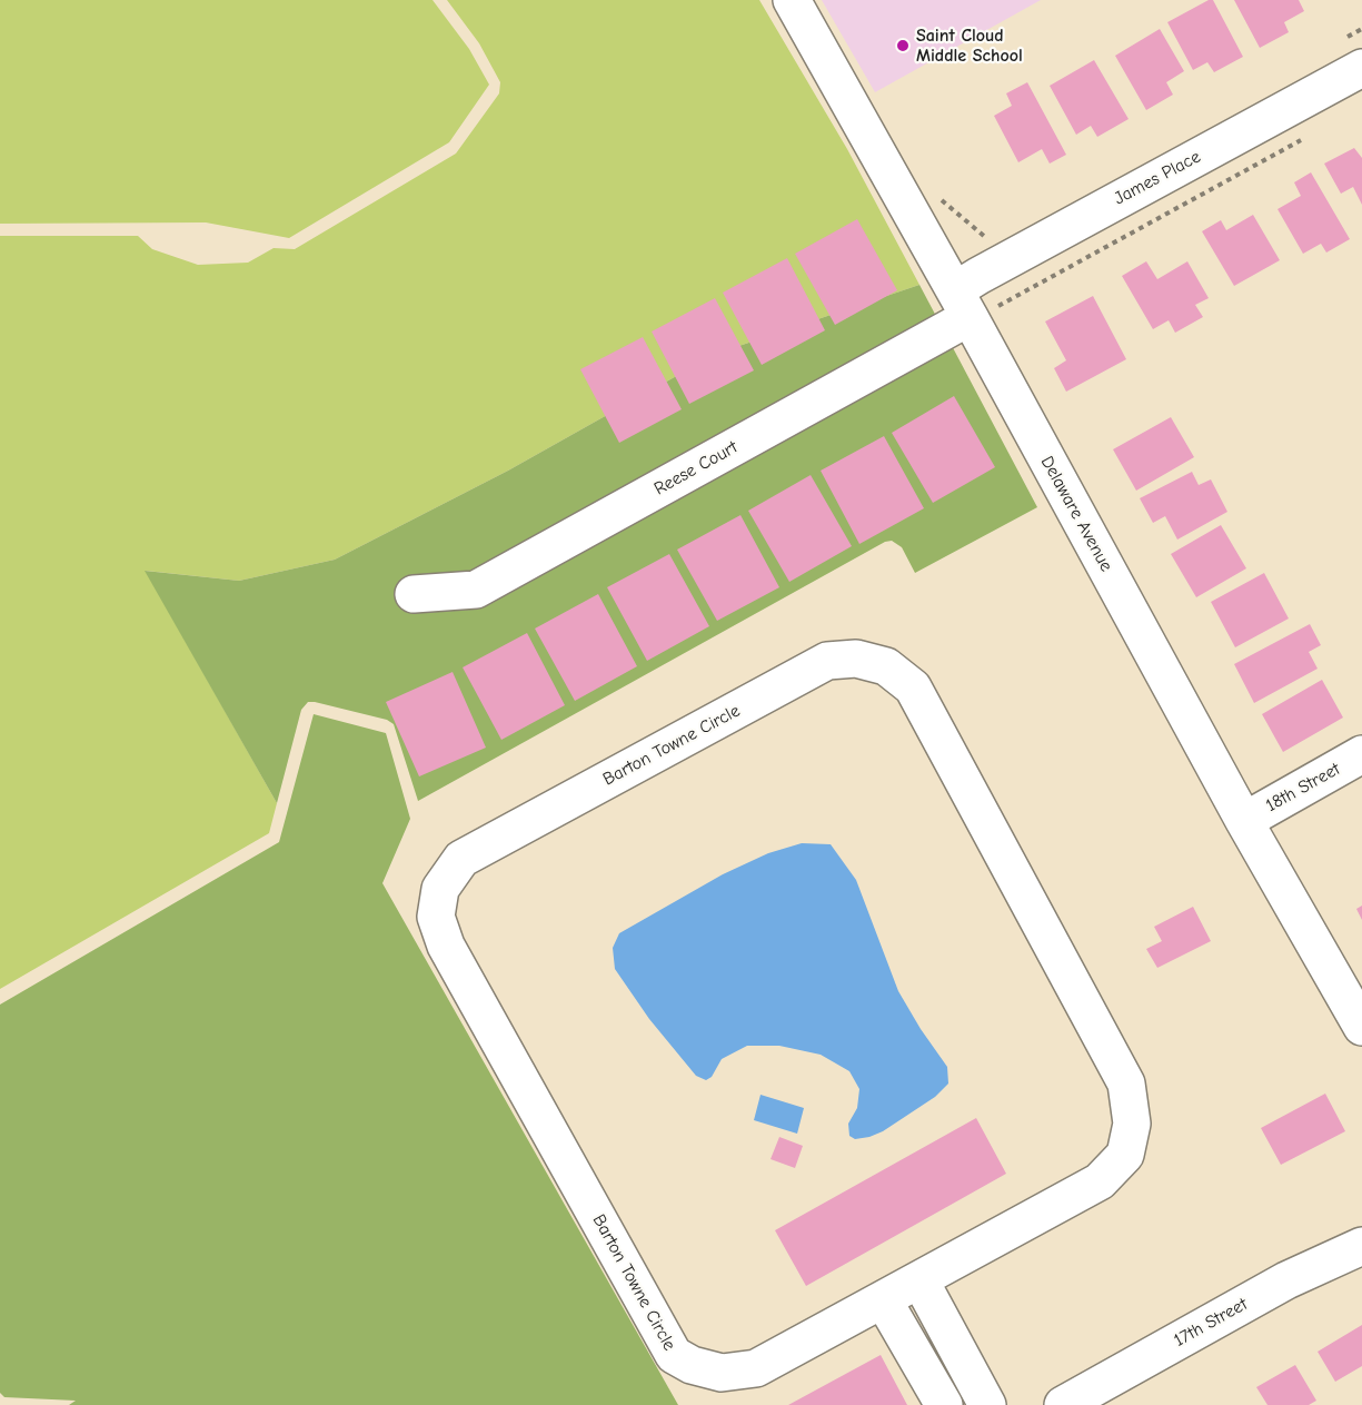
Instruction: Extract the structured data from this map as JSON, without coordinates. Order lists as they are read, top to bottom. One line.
{"streets":{"street":["James Place","Reese Court","Delaware Avenue","Barton Towne Circle","18th Street","17th Street"]},"crossings":[["James Place","Reese Court"],["James Place","Delaware Avenue"],["Reese Court","Delaware Avenue"],["Delaware Avenue","18th Street"]],"places":["Saint Cloud Middle School"]}
